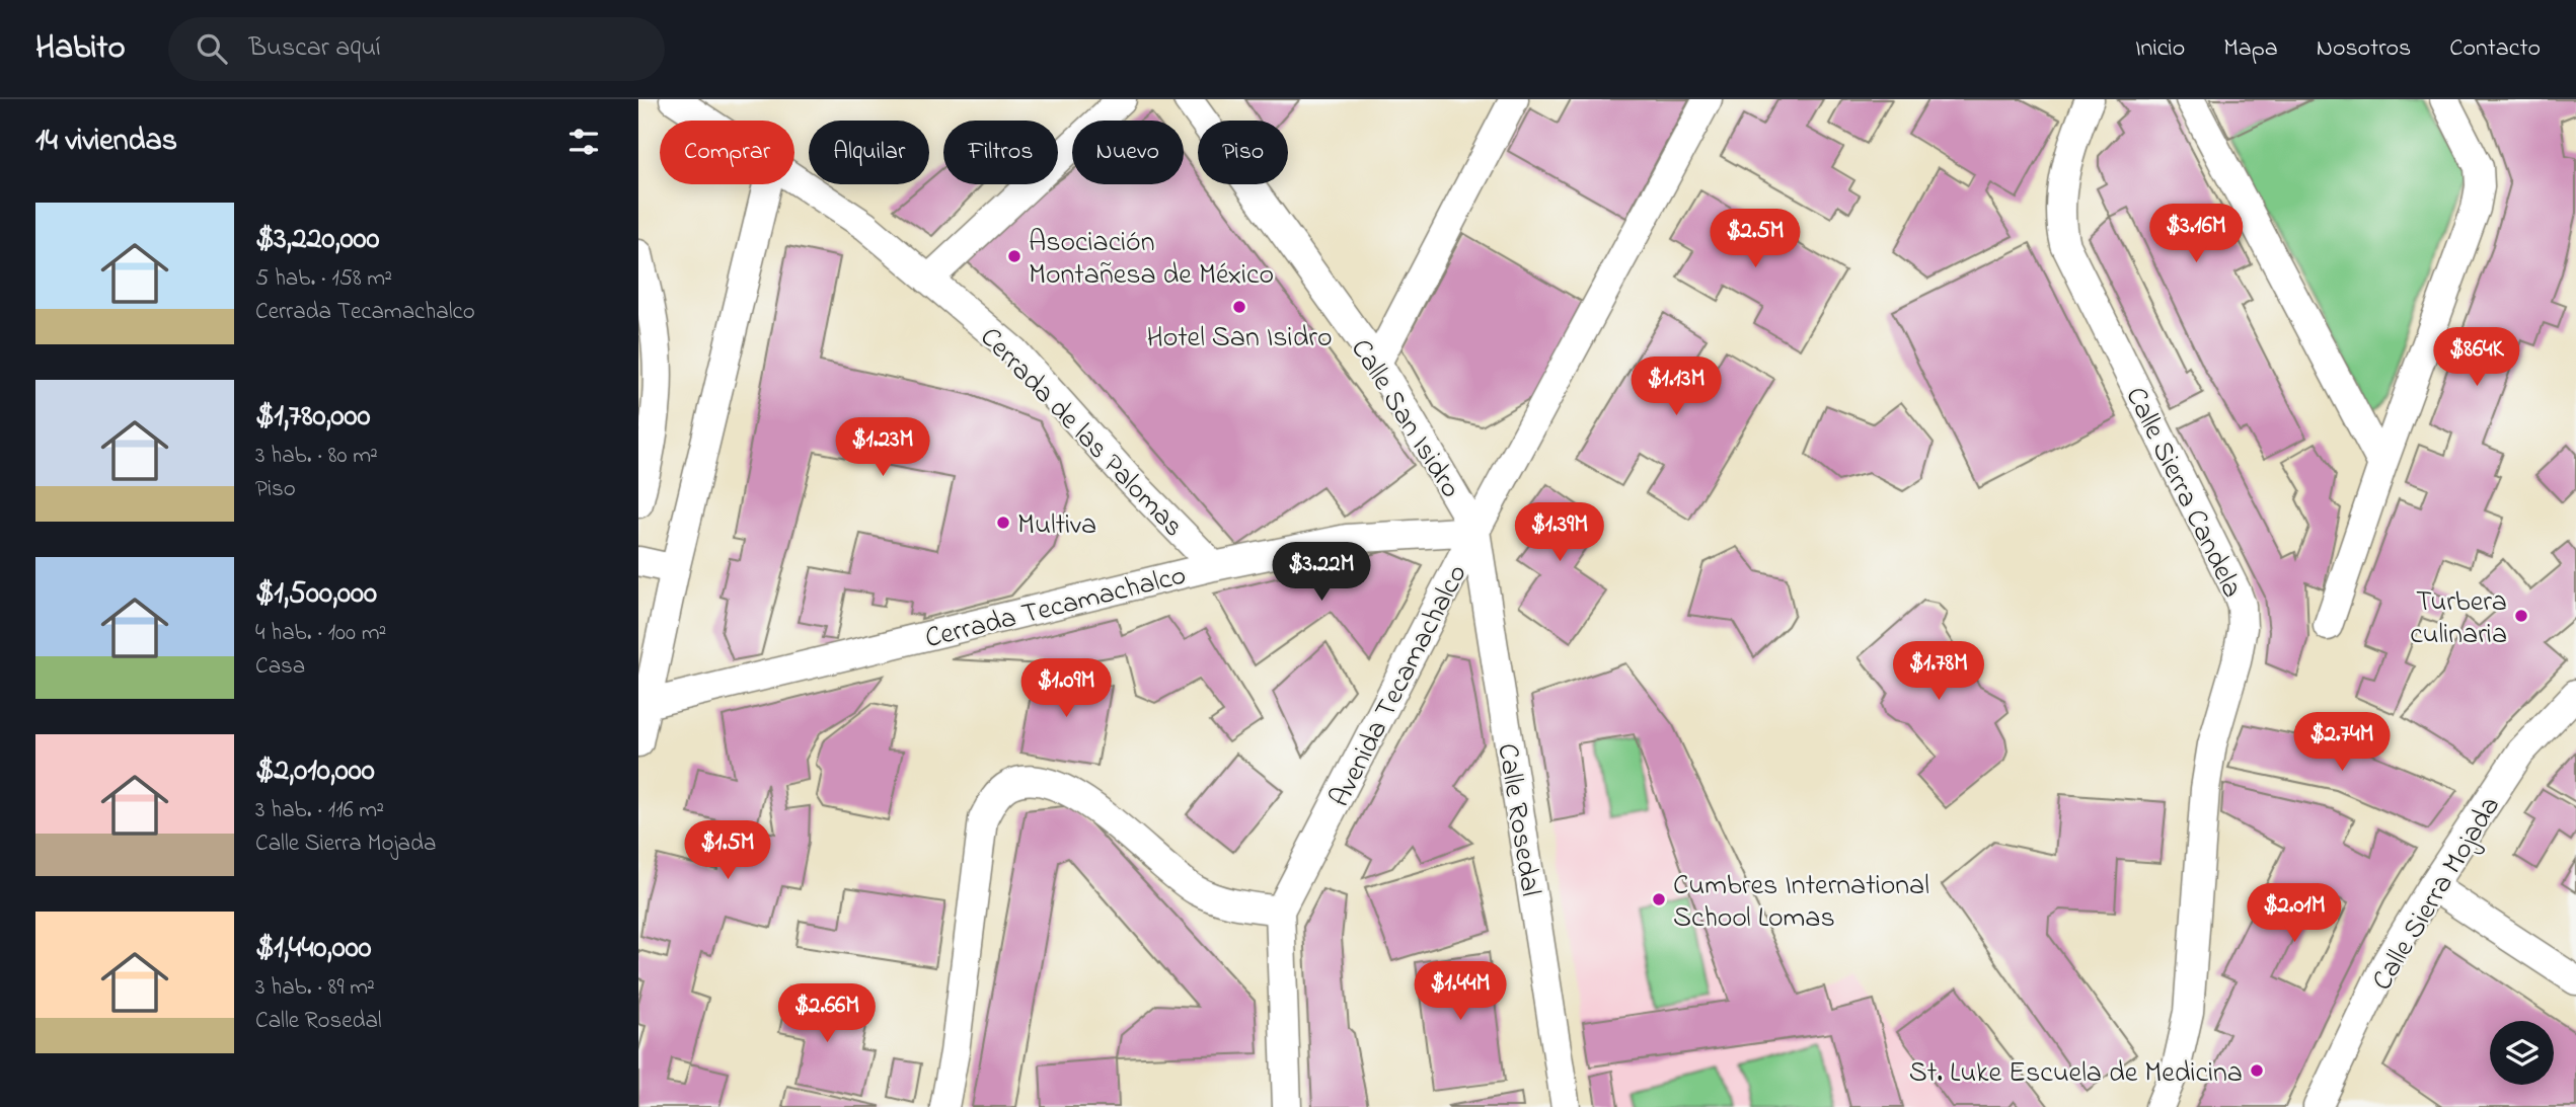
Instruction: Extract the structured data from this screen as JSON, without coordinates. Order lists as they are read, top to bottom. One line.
{"streets":{"street":["Calle San Isidro","Cerrada de las Palomas","Calle Sierra Candela","Cerrada Tecamachalco","Avenida Tecamachalco","Calle Rosedal","Calle Sierra Mojada"]},"crossings":[["Calle San Isidro","Cerrada Tecamachalco"],["Calle San Isidro","Avenida Tecamachalco"],["Calle San Isidro","Calle Rosedal"],["Cerrada de las Palomas","Cerrada Tecamachalco"],["Cerrada Tecamachalco","Avenida Tecamachalco"],["Cerrada Tecamachalco","Calle Rosedal"],["Avenida Tecamachalco","Calle Rosedal"]],"places":["Asociación Montañesa de México","Hotel San Isidro","Multiva","Turbera culinaria","Cumbres International School Lomas","St. Luke Escuela de Medicina"],"page":{"header":"Habito","search":"Buscar aquí","nav":["Inicio","Mapa","Nosotros","Contacto"],"heading":"14 viviendas","chip":["Comprar","Alquilar","Filtros","Nuevo","Piso"],"list":[{"name":"$3,220,000","note":"5 hab. · 158 m² · Cerrada Tecamachalco"},{"name":"$1,780,000","note":"3 hab. · 80 m² · Piso"},{"name":"$1,500,000","note":"4 hab. · 100 m² · Casa"},{"name":"$2,010,000","note":"3 hab. · 116 m² · Calle Sierra Mojada"},{"name":"$1,440,000","note":"3 hab. · 89 m² · Calle Rosedal"}],"price":["$3.16M","$2.5M","$864K","$1.13M","$1.23M","$1.39M","$3.22M","$1.78M","$1.09M","$2.74M","$1.5M","$2.01M","$1.44M","$2.66M"]}}
